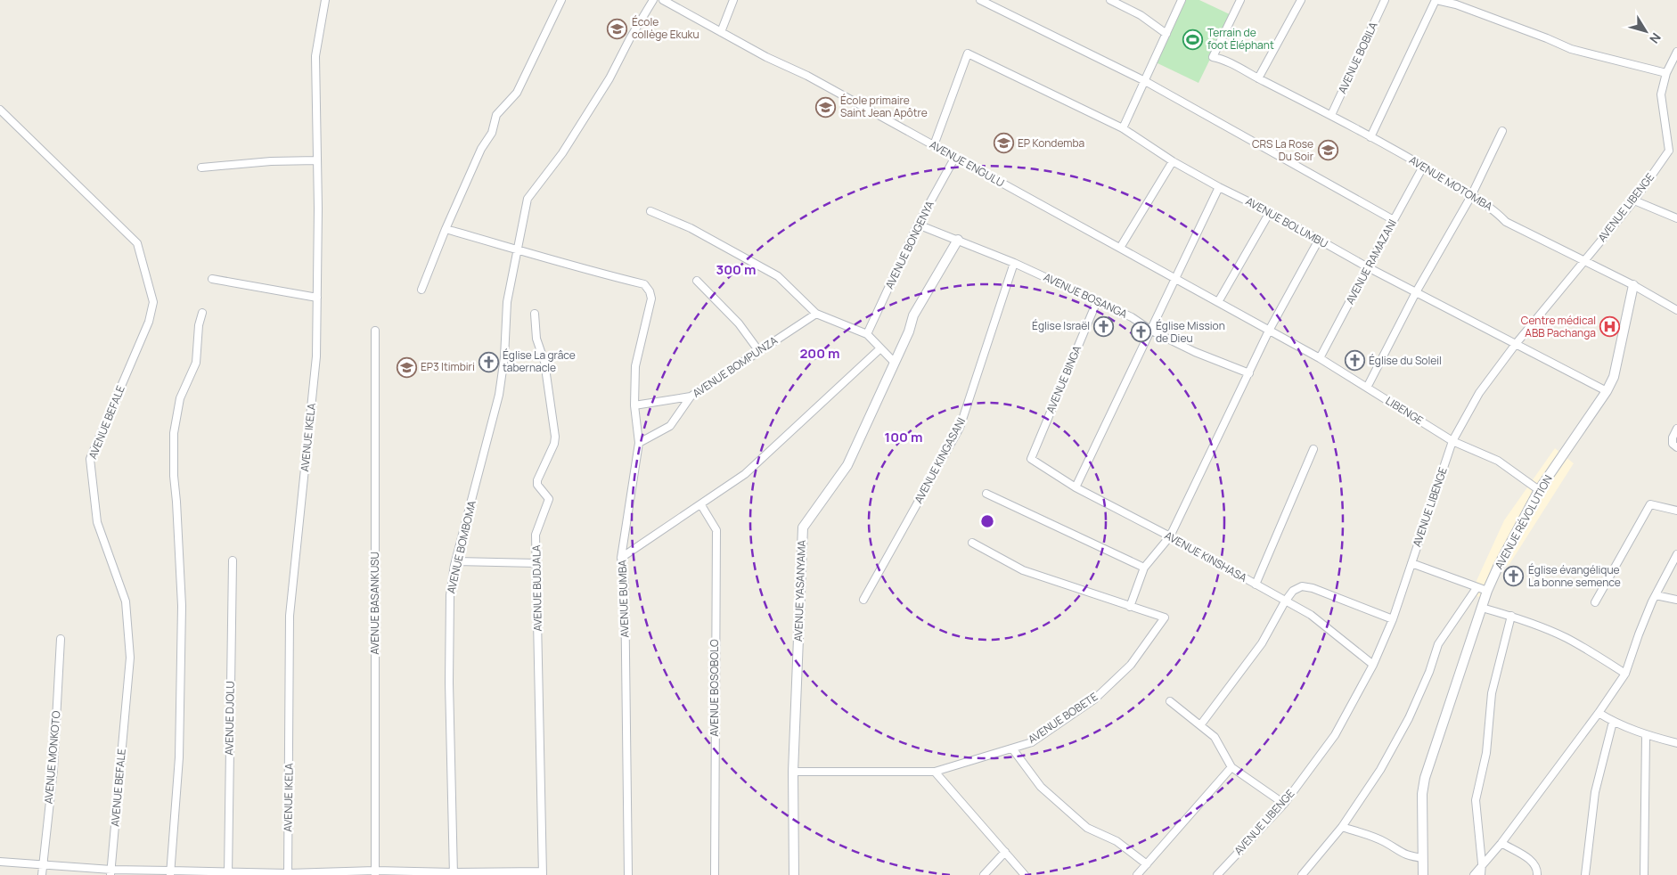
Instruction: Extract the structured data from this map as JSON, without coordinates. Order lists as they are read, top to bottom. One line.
{"streets":{"street":["AVENUE BOBILA","AVENUE ENGULU","AVENUE MOTOMBA","AVENUE LIBENGE","AVENUE BOLUMBU","AVENUE BONGENYA","AVENUE RAMAZANI","AVENUE BOSANGA","AVENUE BOMPUNZA","AVENUE BINGA","LIBENGE","AVENUE BEFALE","AVENUE IKELA","AVENUE KINGASANI","AVENUE RÉVOLUTION","AVENUE BOMBOMA","AVENUE KINSHASA","AVENUE BUDJALA","AVENUE YASANYAMA","AVENUE BUMBA","AVENUE BASANKUSU","AVENUE BOSOBOLO","AVENUE DJOLU","AVENUE BOBETE","AVENUE MONKOTO"]},"crossings":[["AVENUE BOBILA","AVENUE MOTOMBA"],["AVENUE ENGULU","AVENUE BOLUMBU"],["AVENUE ENGULU","AVENUE BONGENYA"],["AVENUE ENGULU","LIBENGE"],["AVENUE MOTOMBA","AVENUE LIBENGE"],["AVENUE MOTOMBA","AVENUE RAMAZANI"],["AVENUE MOTOMBA","AVENUE RÉVOLUTION"],["AVENUE LIBENGE","AVENUE BOLUMBU"],["AVENUE LIBENGE","LIBENGE"],["AVENUE LIBENGE","AVENUE KINSHASA"],["AVENUE BOLUMBU","AVENUE RAMAZANI"],["AVENUE BOLUMBU","AVENUE RÉVOLUTION"],["AVENUE BONGENYA","AVENUE BOSANGA"],["AVENUE RAMAZANI","LIBENGE"],["AVENUE BOSANGA","AVENUE BINGA"],["AVENUE BOSANGA","AVENUE KINGASANI"],["AVENUE BOSANGA","AVENUE YASANYAMA"],["AVENUE BOMPUNZA","AVENUE BUMBA"],["AVENUE BINGA","AVENUE KINSHASA"],["LIBENGE","AVENUE RÉVOLUTION"],["AVENUE BOMBOMA","AVENUE BUMBA"],["AVENUE YASANYAMA","AVENUE BOBETE"]],"places":{"school or university":["École collège Ekuku","École primaire Saint Jean Apôtre","EP Kondemba","CRS La Rose Du Soir","EP3 Itimbiri"],"sports":["Terrain de foot Éléphant"],"church":["Église Israël","Église Mission de Dieu","Église du Soleil","Église La grâce tabernacle","Église évangélique La bonne semence"],"hospital":["Centre médical ABB Pachanga"]},"north":"bottom right","rings":["300 m","200 m","100 m"]}
